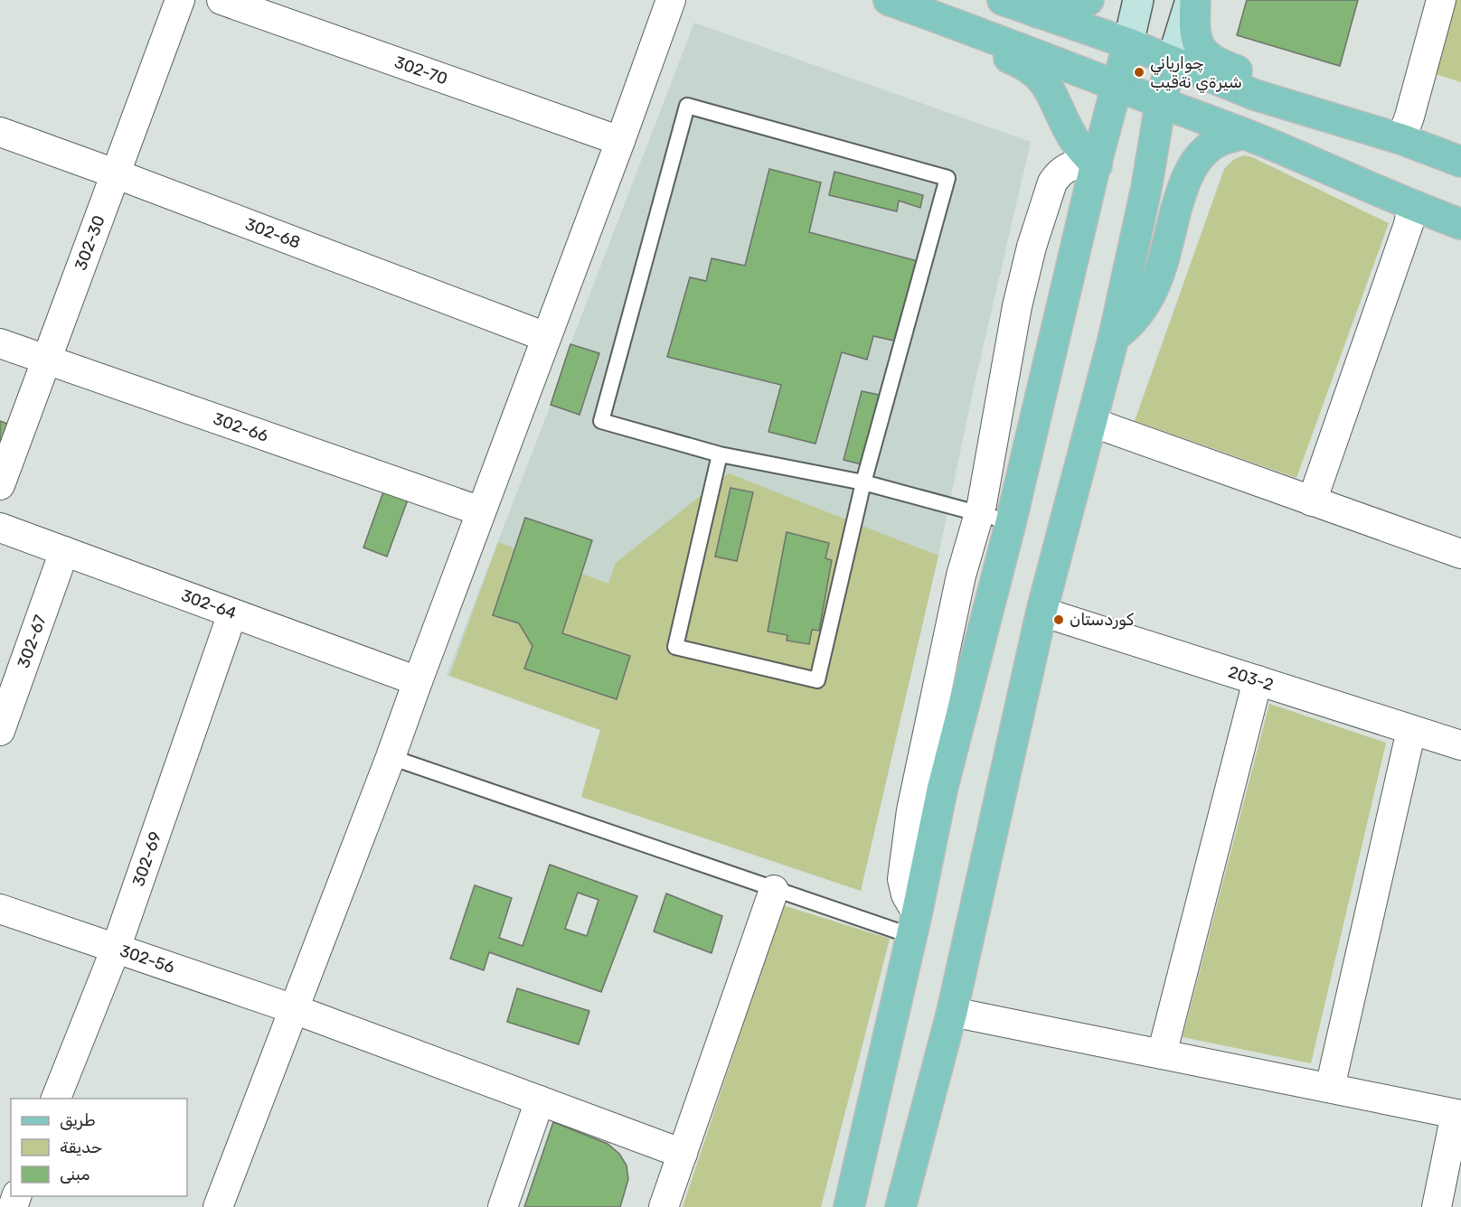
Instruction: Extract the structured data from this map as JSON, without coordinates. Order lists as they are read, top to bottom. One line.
{"streets":{"street":["302-70","302-68","302-30","302-66","302-64","302-67","203-2","302-69","302-56"]},"crossings":[["302-68","302-30"],["302-30","302-66"],["302-64","302-67"],["302-64","302-69"],["302-69","302-56"]],"places":["چوارياني شيرةي نةقيب","كوردستان"],"legend":["طريق","حديقة","مبنى"]}
